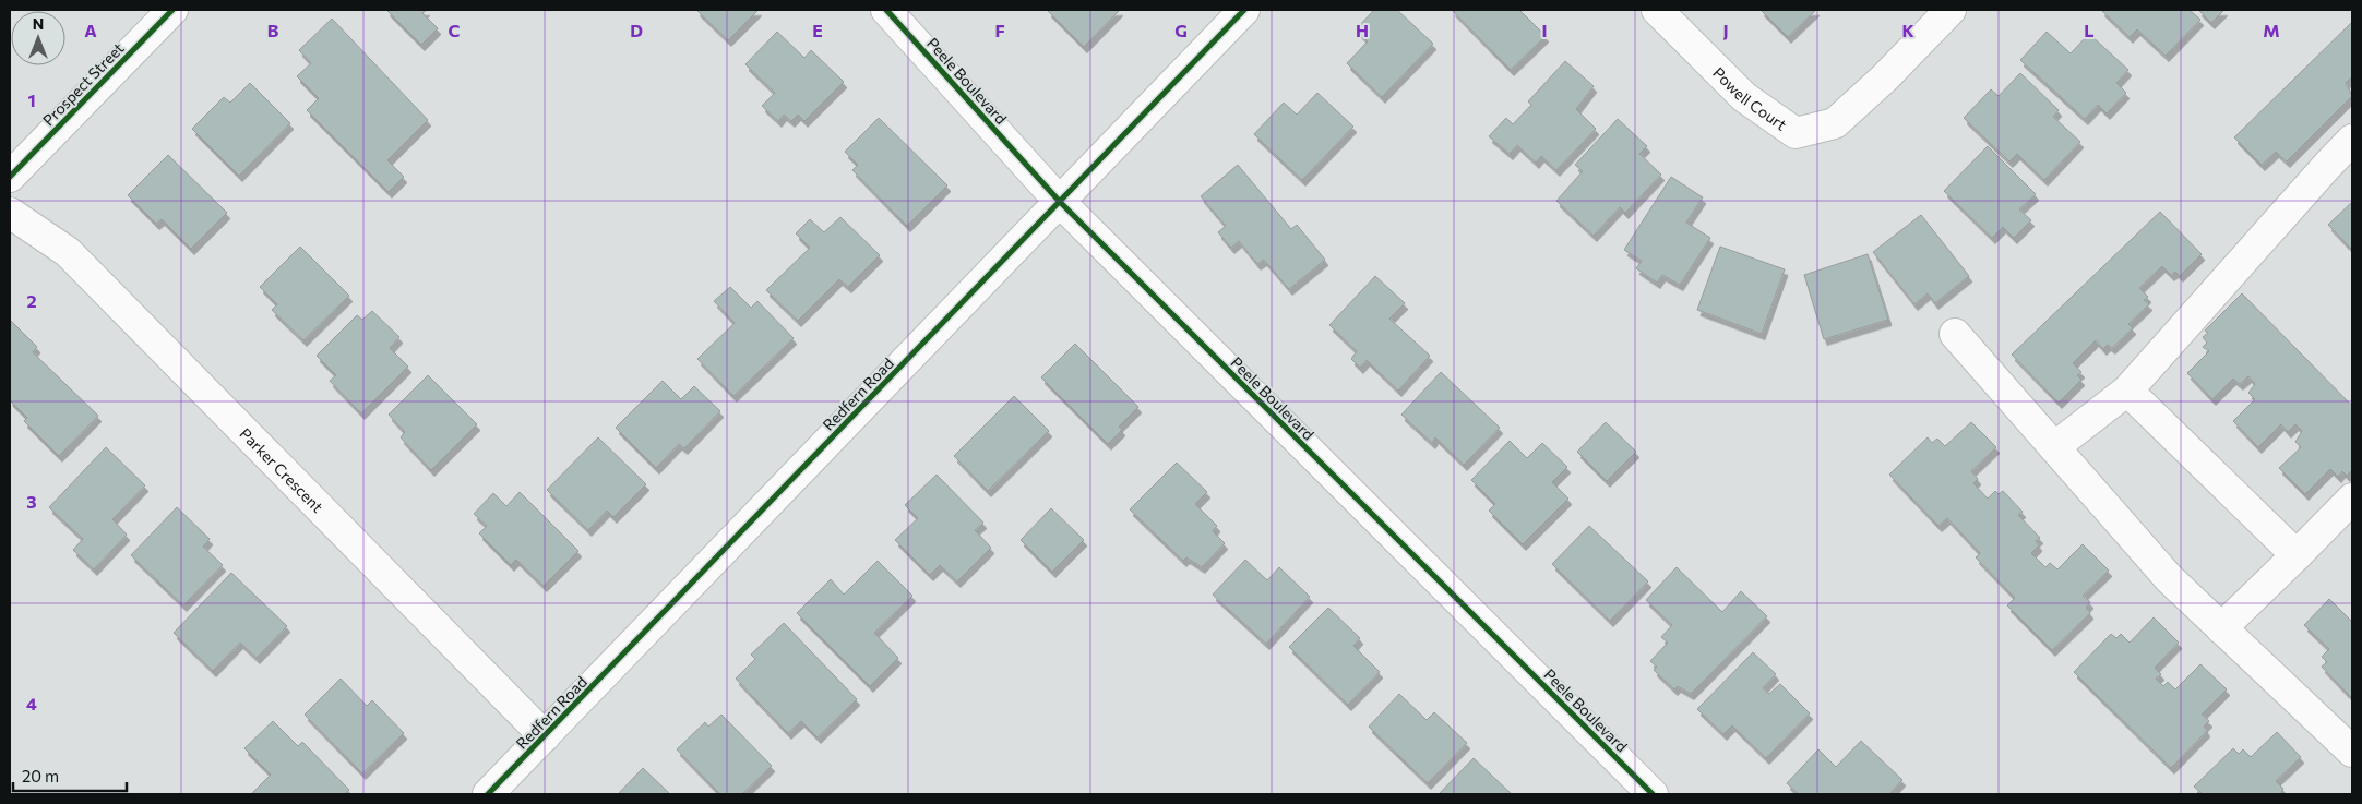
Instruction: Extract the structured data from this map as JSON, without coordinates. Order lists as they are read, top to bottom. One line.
{"streets":{"street":["Peele Boulevard","Prospect Street","Powell Court","Redfern Road","Parker Crescent"]},"crossings":[["Peele Boulevard","Redfern Road"],["Redfern Road","Parker Crescent"]],"scale_bar":"20 m","north":"top","grid":{"columns":["A","B","C","D","E","F","G","H","I","J","K","L","M"],"rows":["1","2","3","4"]}}
